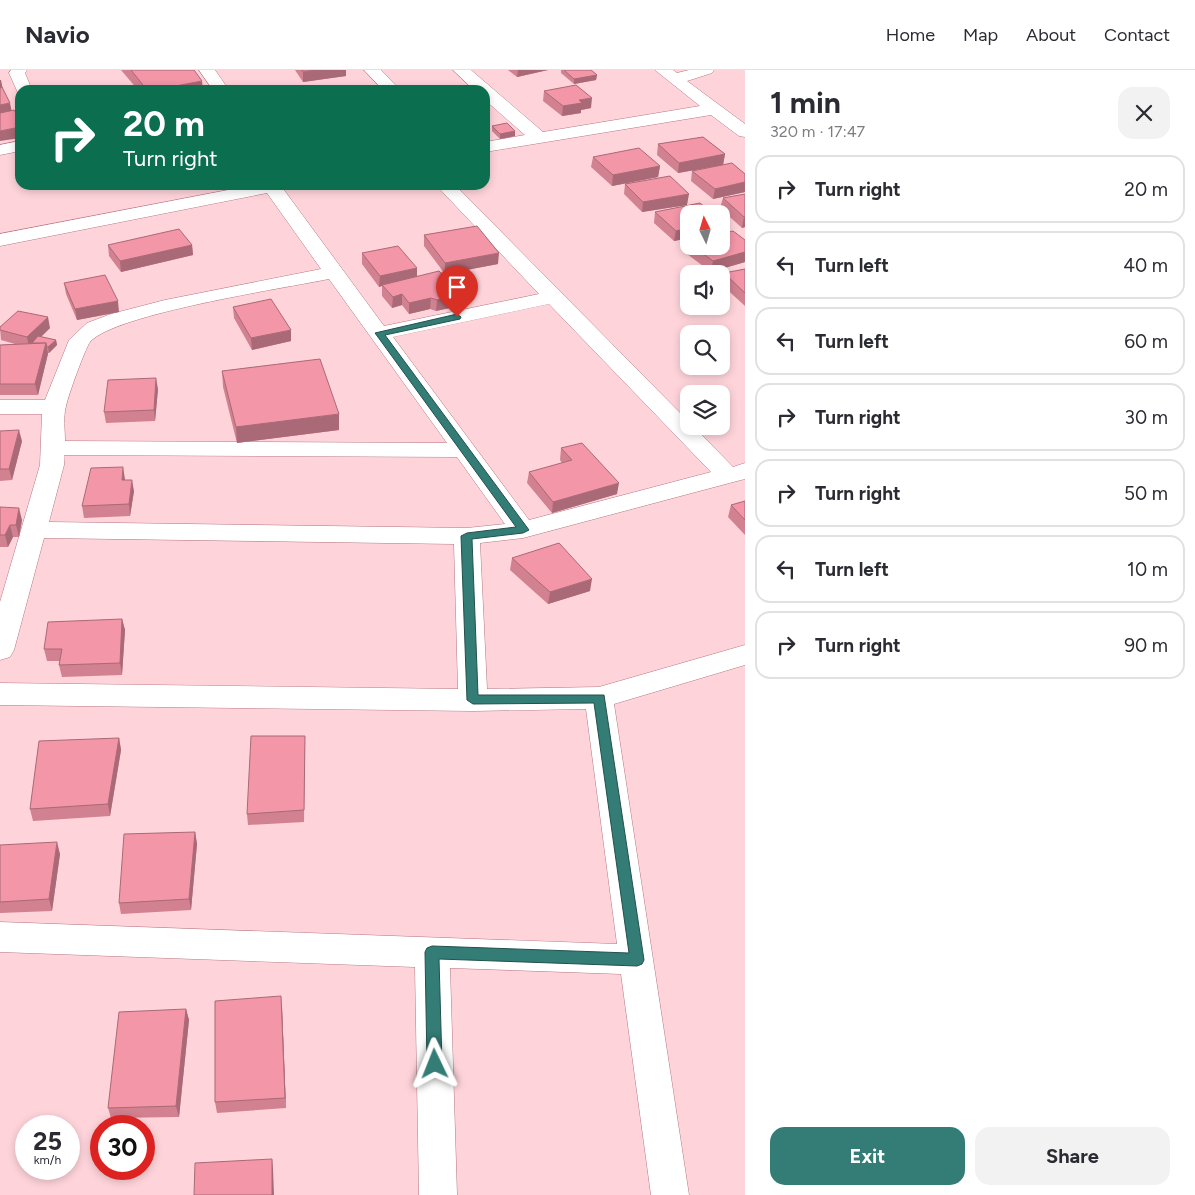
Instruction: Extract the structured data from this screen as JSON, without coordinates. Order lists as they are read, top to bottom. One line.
{"north":"top","page":{"header":"Navio","nav":["Home","Map","About","Contact"],"heading":["1 min","320 m · 17:47"],"turn":["20 m","Turn right"],"list":[{"name":"Turn right","value":"20 m"},{"name":"Turn left","value":"40 m"},{"name":"Turn left","value":"60 m"},{"name":"Turn right","value":"30 m"},{"name":"Turn right","value":"50 m"},{"name":"Turn left","value":"10 m"},{"name":"Turn right","value":"90 m"}],"speed":"25 km/h","limit":"30","buttons":["Exit","Share"]}}
